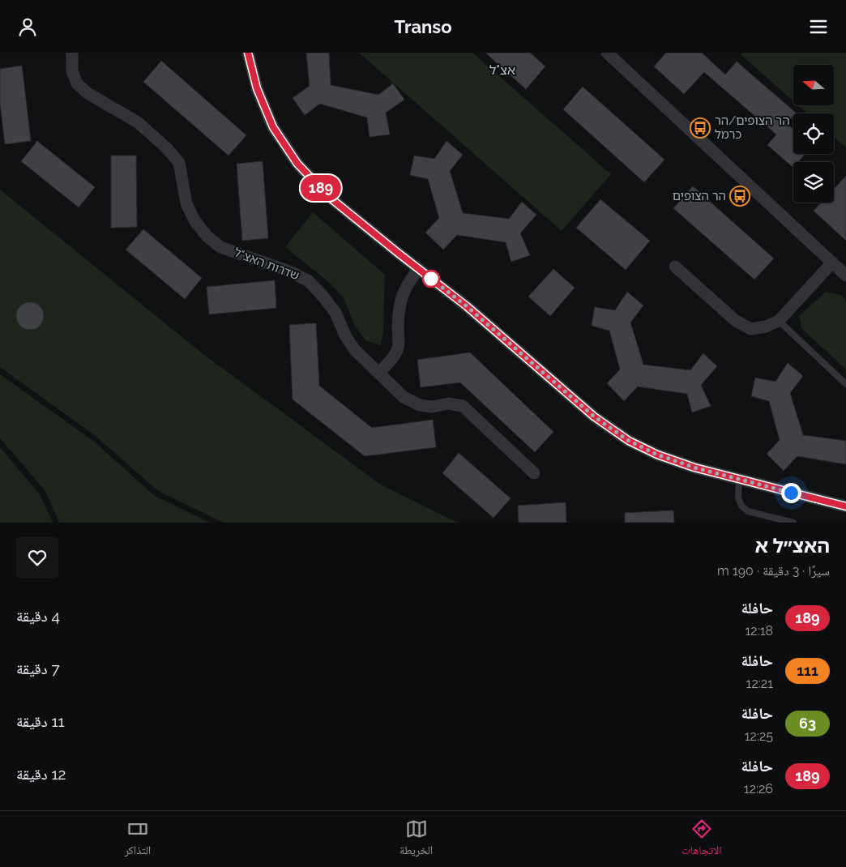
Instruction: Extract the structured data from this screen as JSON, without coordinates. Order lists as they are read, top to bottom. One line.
{"streets":{"street":["שדרות האצ\"ל"]},"districts":["אצ\"ל"],"places":{"bus stop":["הר הצופים/הר כרמל","הר הצופים"]},"lines":["bus line 189"],"north":"left","page":{"header":"Transo","on_map":"189","heading":["האצ״ל א","سيرًا · 3 دقيقة · 190 m"],"list":[{"mark":"189","name":"حافلة","note":"12:18","value":"4 دقيقة"},{"mark":"111","name":"حافلة","note":"12:21","value":"7 دقيقة"},{"mark":"63","name":"حافلة","note":"12:25","value":"11 دقيقة"},{"mark":"189","name":"حافلة","note":"12:26","value":"12 دقيقة"}],"tabs":["الاتجاهات","الخريطة","التذاكر"]}}
